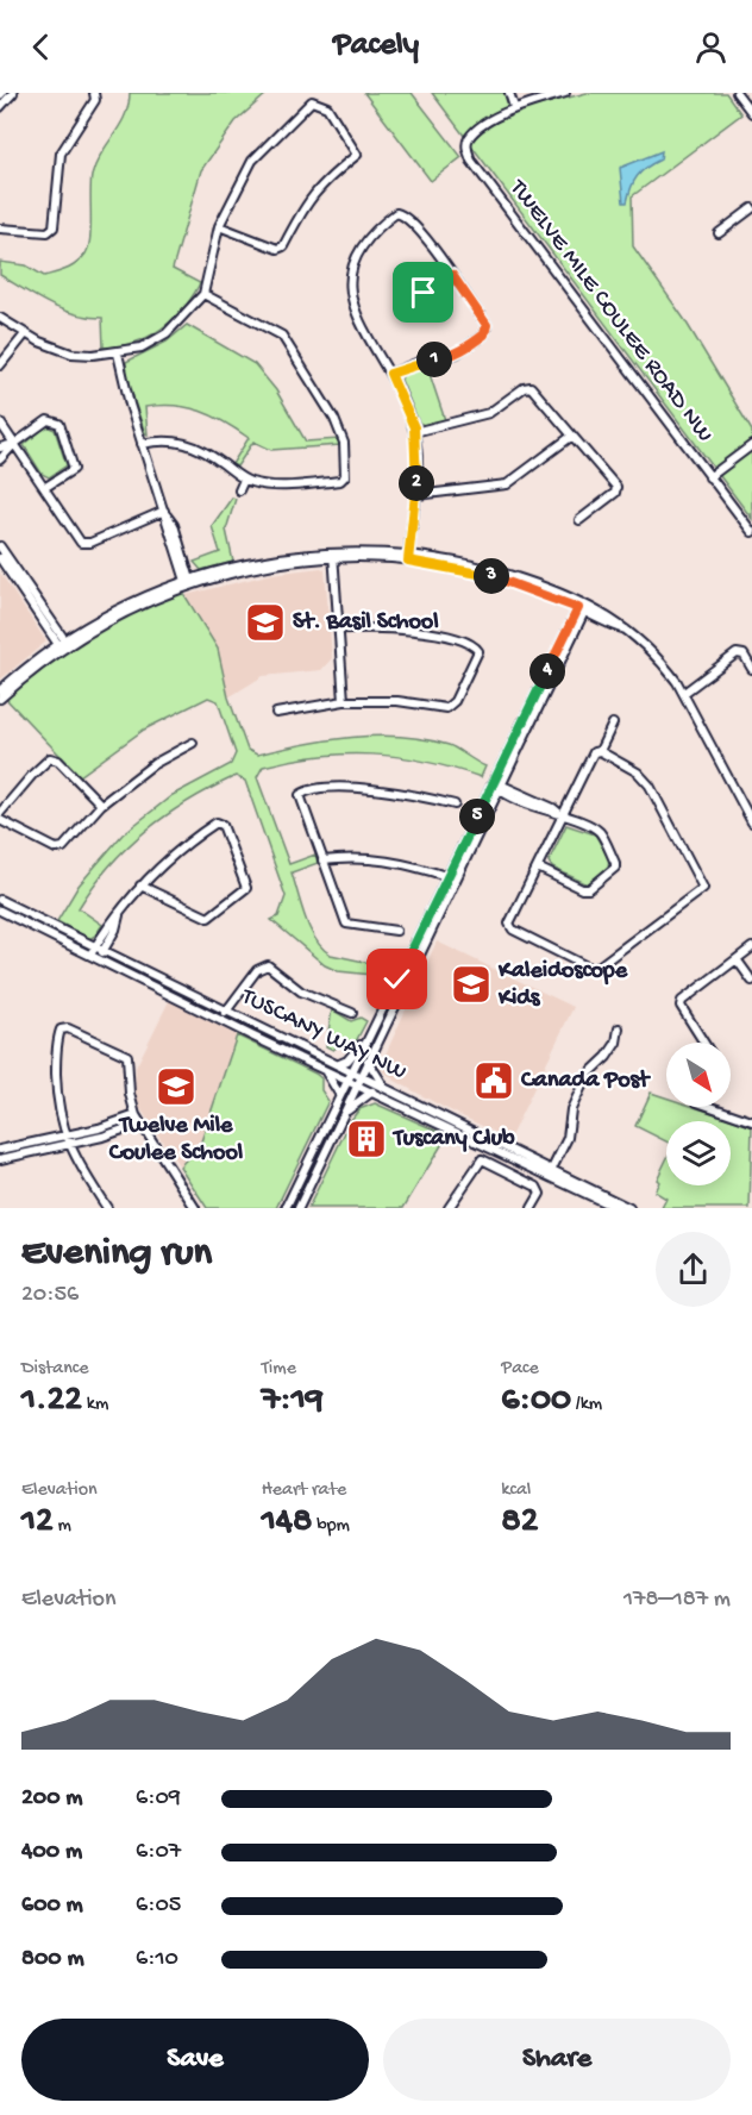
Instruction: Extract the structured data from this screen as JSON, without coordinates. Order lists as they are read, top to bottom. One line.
{"streets":{"street":["TWELVE MILE COULEE ROAD NW","TUSCANY WAY NW"]},"places":{"school or university":["St. Basil School","Kaleidoscope Kids","Twelve Mile Coulee School"],"public building":["Canada Post"],"building":["Tuscany Club"]},"north":"bottom right","page":{"header":"Pacely","pins":["1","2","3","4","5"],"heading":["Evening run","20:56"],"stats":[["Distance","1.22 km"],["Time","7:19"],["Pace","6:00 /km"],["Elevation","12 m"],["Heart rate","148 bpm"],["kcal","82"]],"chart":["Elevation","178–187 m"],"list":[{"name":"200 m","note":"6:09"},{"name":"400 m","note":"6:07"},{"name":"600 m","note":"6:05"},{"name":"800 m","note":"6:10"}],"buttons":["Save","Share"]}}
